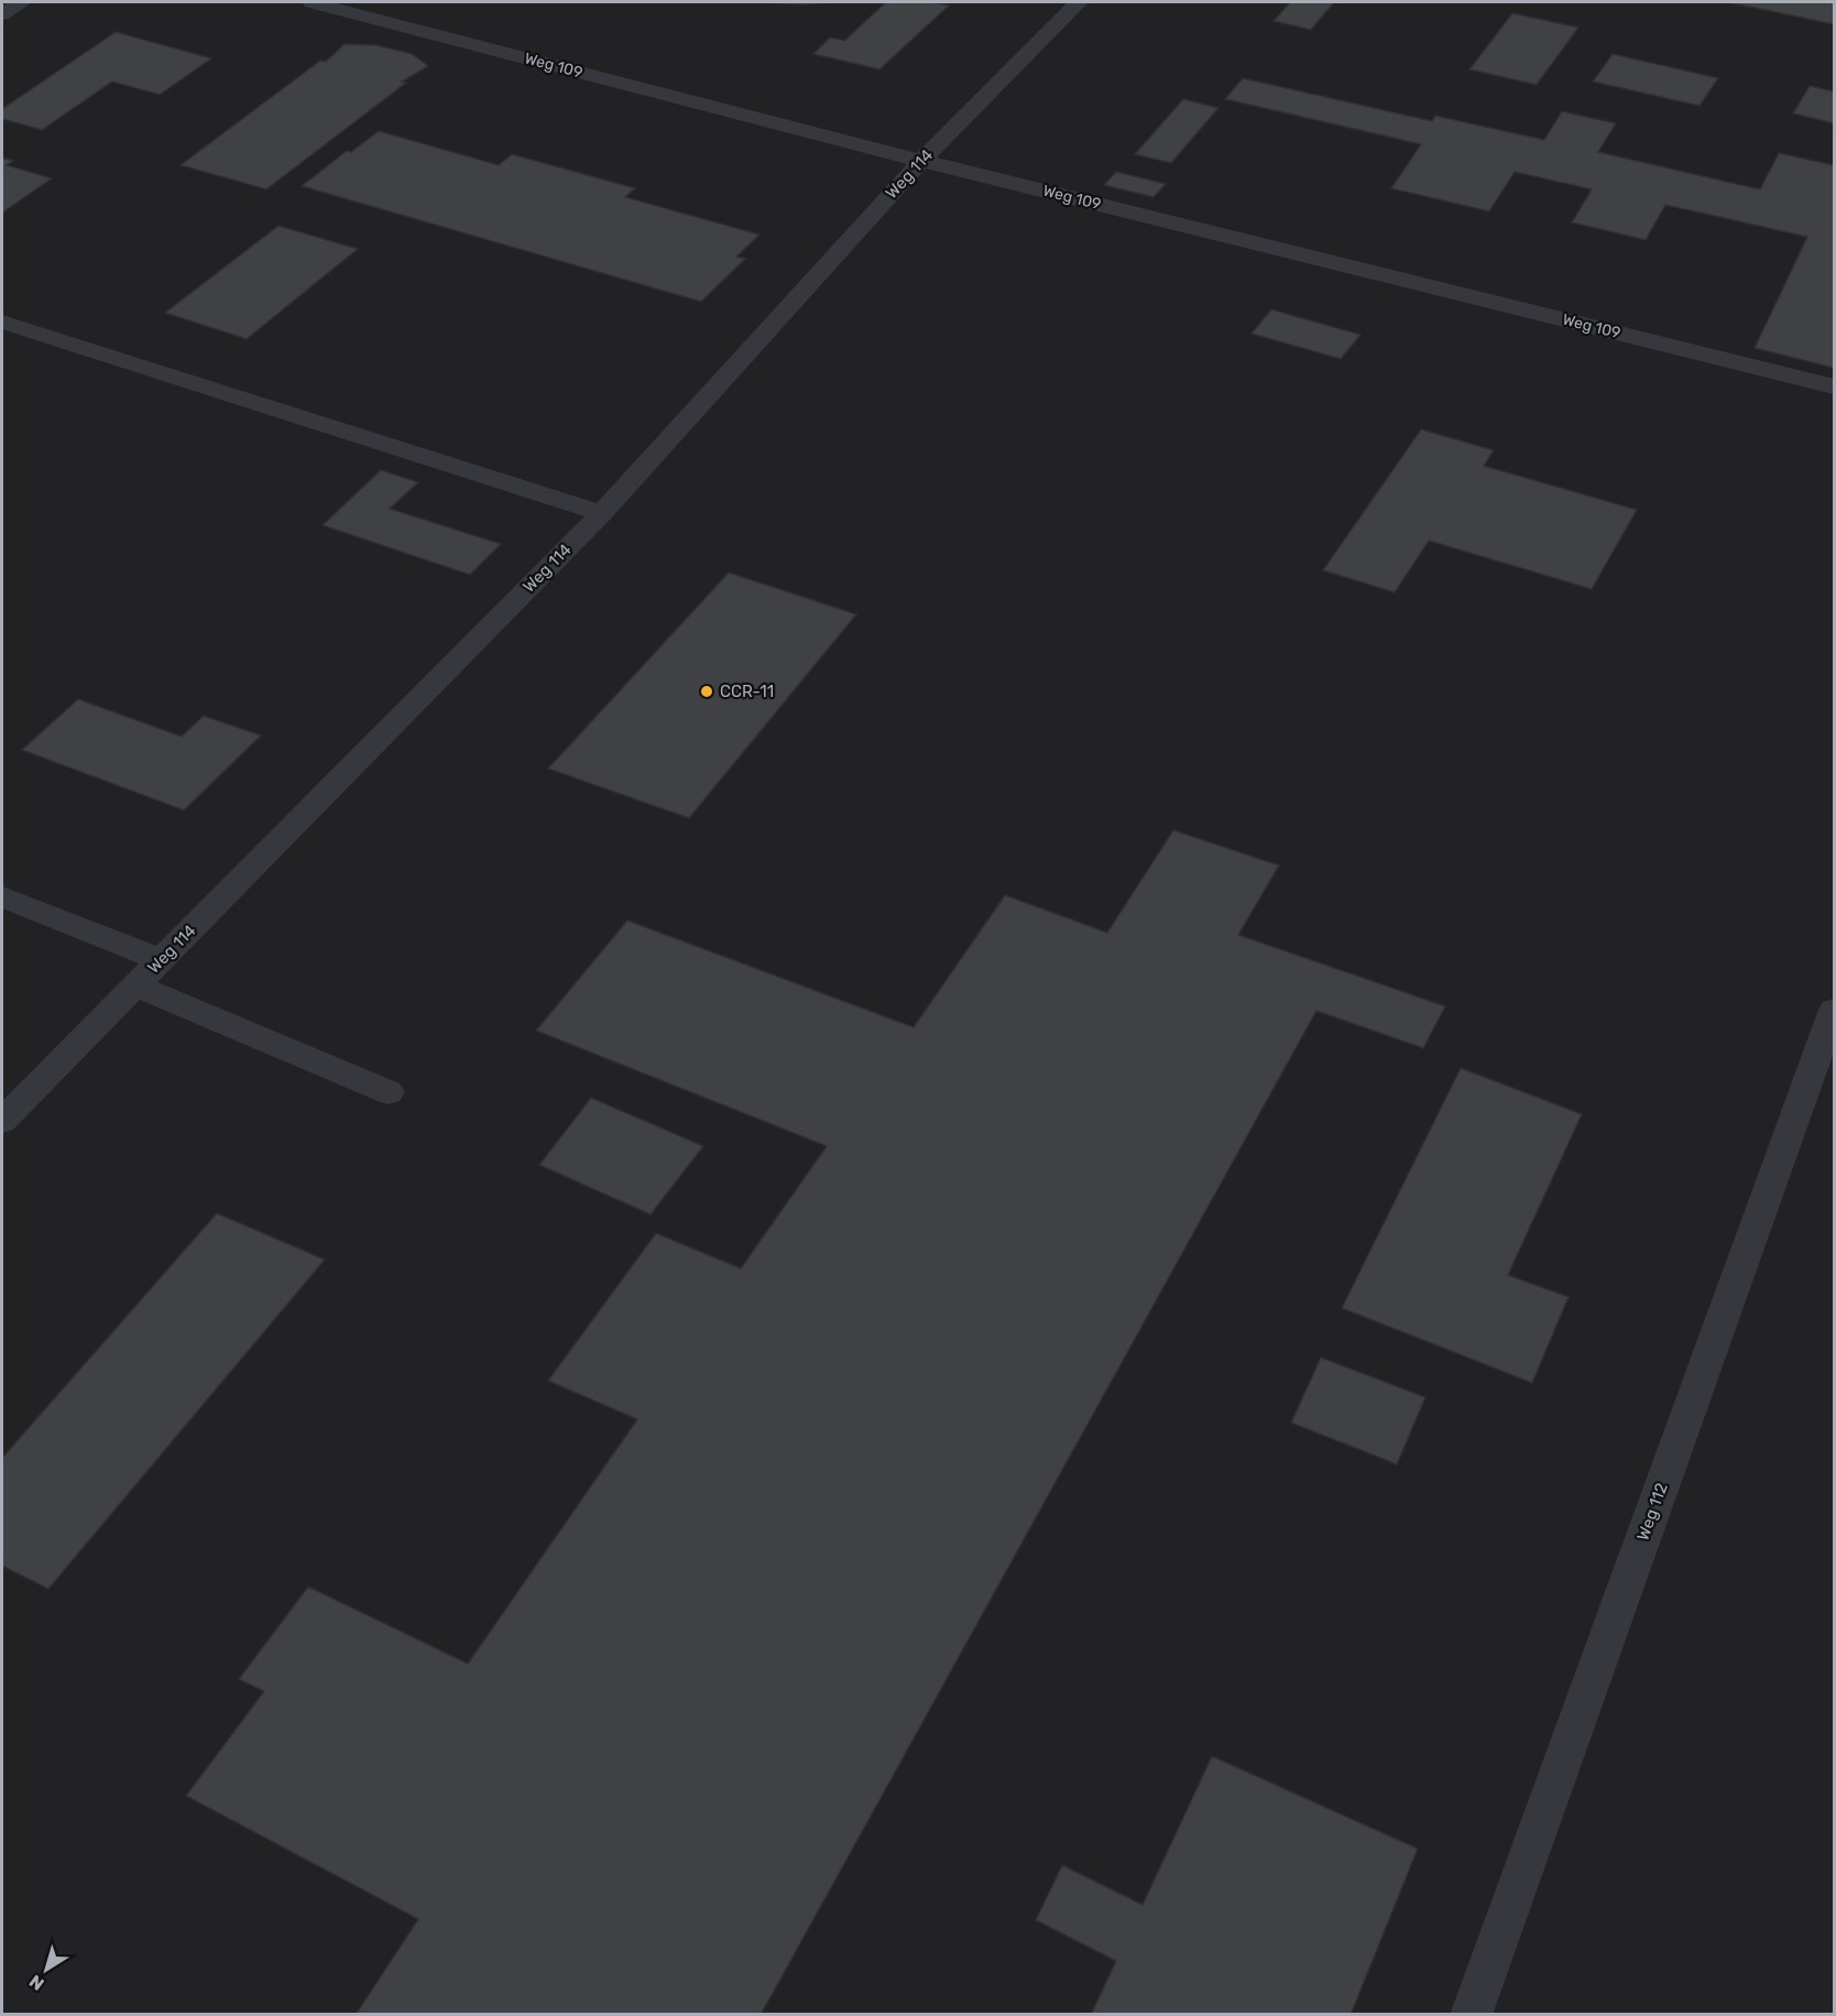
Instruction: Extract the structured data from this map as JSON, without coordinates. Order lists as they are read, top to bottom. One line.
{"streets":{"lane":["Weg 109","Weg 114","Weg 112"]},"crossings":[["Weg 109","Weg 114"]],"places":["CCR-11"],"north":"bottom left"}
